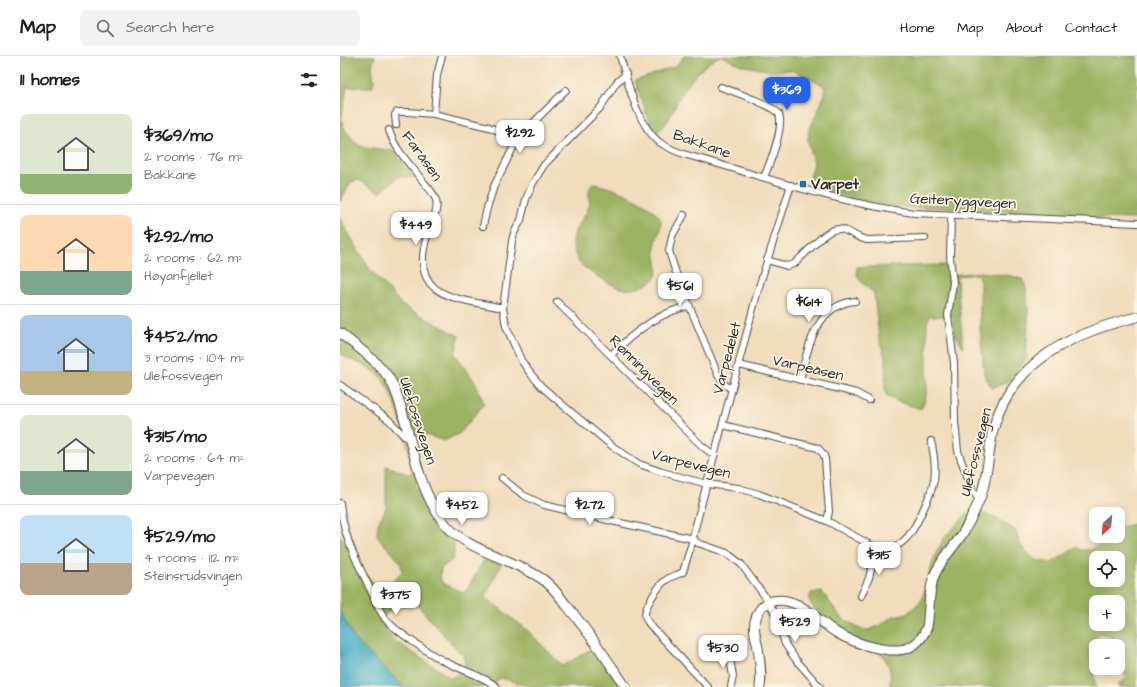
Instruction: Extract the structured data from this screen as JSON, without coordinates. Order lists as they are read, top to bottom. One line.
{"streets":{"street":["Bakkane","Faråsen","Geiteryggvegen","Varpedelet","Varpeåsen","Rønningvegen","Ulefossvegen","Varpevegen"]},"crossings":[["Bakkane","Geiteryggvegen"],["Bakkane","Varpedelet"],["Bakkane","Varpevegen"],["Faråsen","Varpevegen"],["Geiteryggvegen","Varpedelet"],["Varpedelet","Varpeåsen"],["Varpedelet","Rønningvegen"],["Varpedelet","Varpevegen"]],"places":{"transit":["Varpet"]},"north":"bottom left","page":{"header":"Map","search":"Search here","nav":["Home","Map","About","Contact"],"heading":"11 homes","price":["$369","$292","$449","$561","$614","$452","$272","$315","$375","$529","$530"],"list":[{"name":"$369/mo","note":"2 rooms · 76 m² · Bakkane"},{"name":"$292/mo","note":"2 rooms · 62 m² · Høyanfjellet"},{"name":"$452/mo","note":"3 rooms · 104 m² · Ulefossvegen"},{"name":"$315/mo","note":"2 rooms · 64 m² · Varpevegen"},{"name":"$529/mo","note":"4 rooms · 112 m² · Steinsrudsvingen"}],"map_buttons":["+","−"]}}
